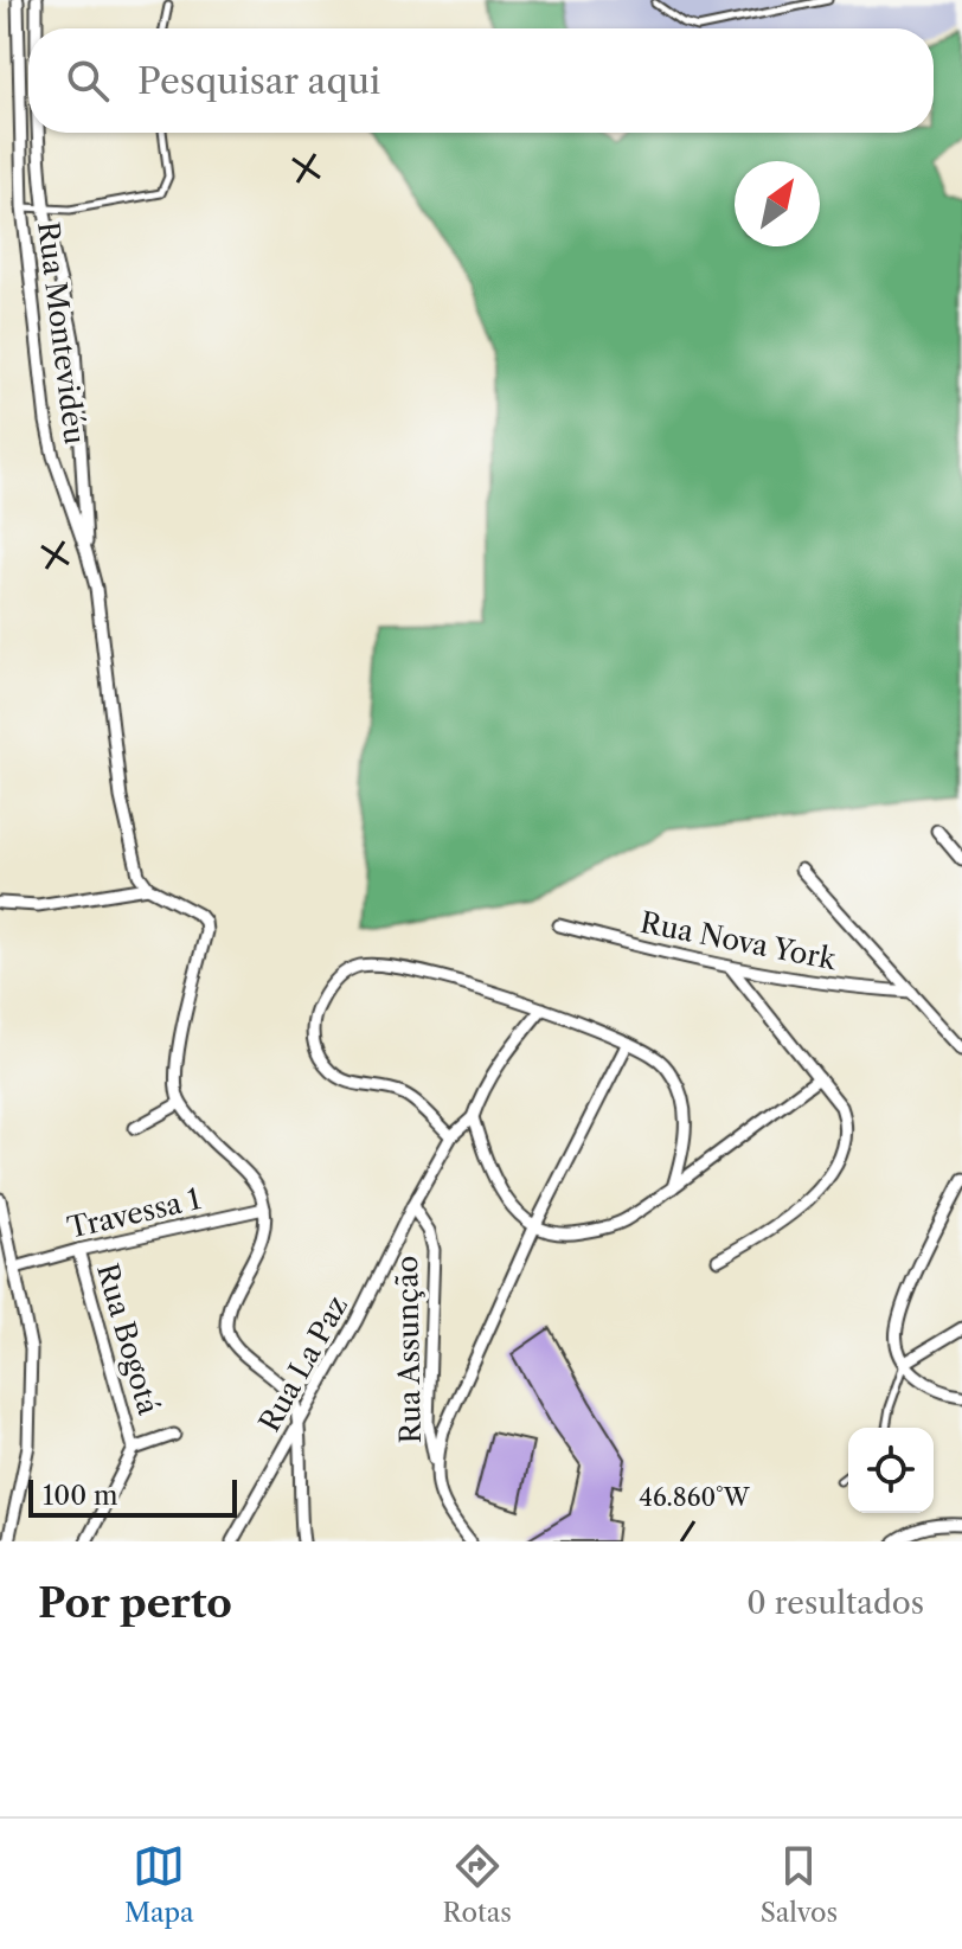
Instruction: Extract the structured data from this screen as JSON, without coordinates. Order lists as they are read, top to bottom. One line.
{"streets":{"street":["Rua Montevidéu","Rua Nova York","Travessa 1","Rua Bogotá","Rua Assunção","Rua La Paz"]},"crossings":[["Travessa 1","Rua Bogotá"],["Rua Assunção","Rua La Paz"]],"scale_bar":"100 m","north":"top right","page":{"search":"Pesquisar aqui","scale":"100 m","heading":["Por perto","0 resultados"],"nav":["Mapa","Rotas","Salvos"]},"coordinates":["46.860°W"]}
